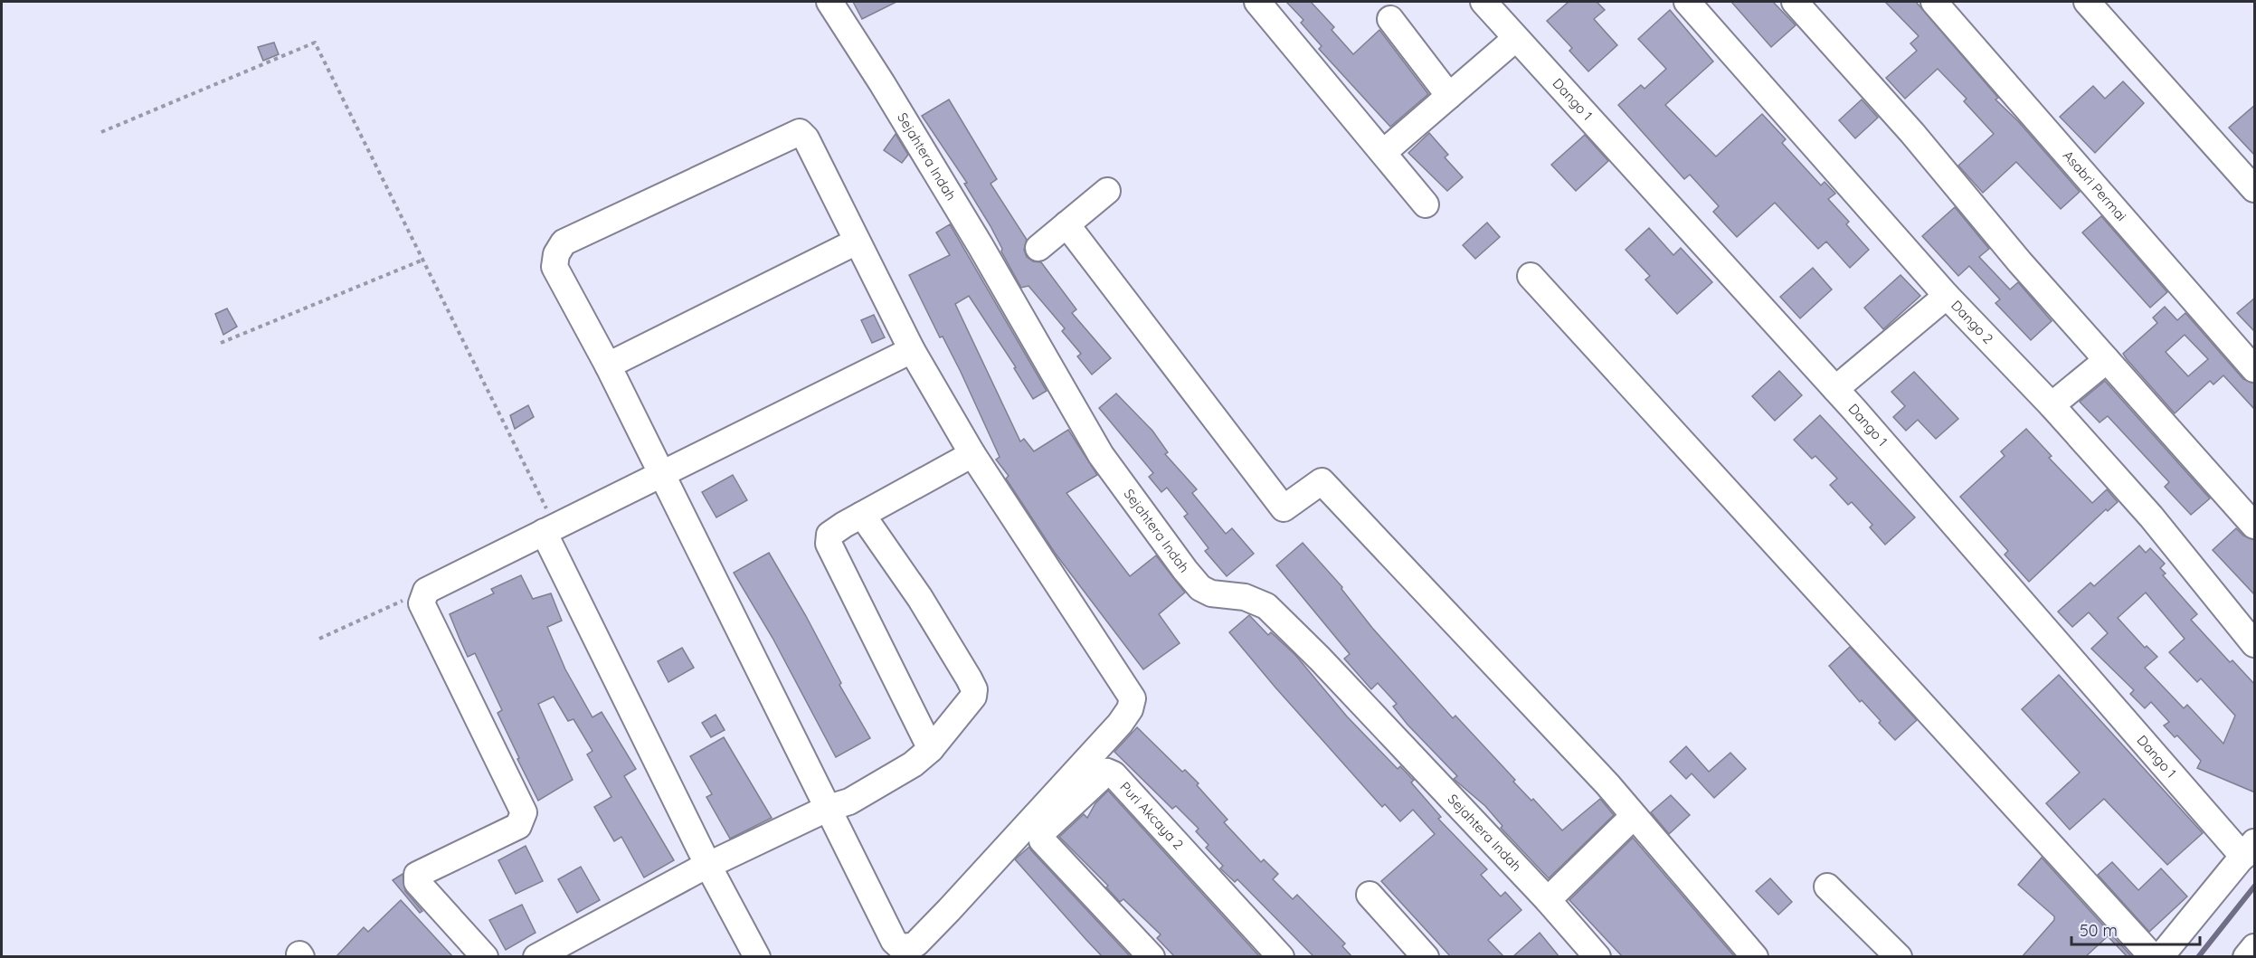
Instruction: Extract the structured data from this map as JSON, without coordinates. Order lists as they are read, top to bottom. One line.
{"streets":{"street":["Dango 1","Sejahtera Indah","Asabri Permai","Dango 2","Puri Akcaya 2"]},"scale_bar":"50 m"}
